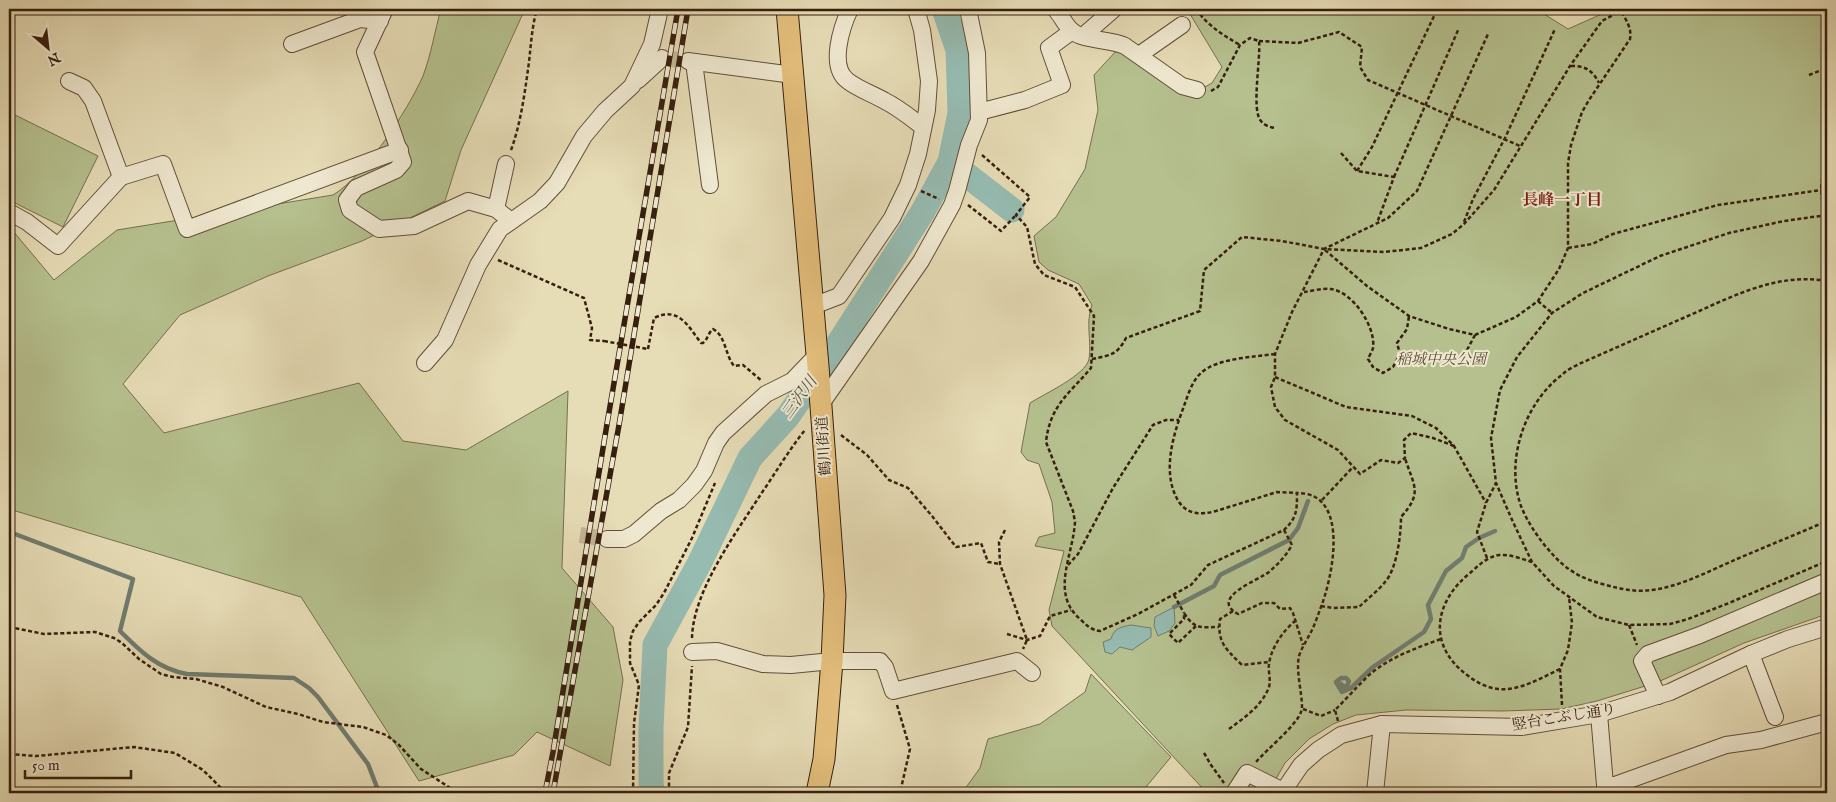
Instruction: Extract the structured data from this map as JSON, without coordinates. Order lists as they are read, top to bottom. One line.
{"streets":{"main road":["鶴川街道"],"street":["竪台こぶし通り"]},"districts":["長峰一丁目"],"water":["三沢川"],"parks":["稲城中央公園"],"scale_bar":"50 m","north":"bottom right"}
